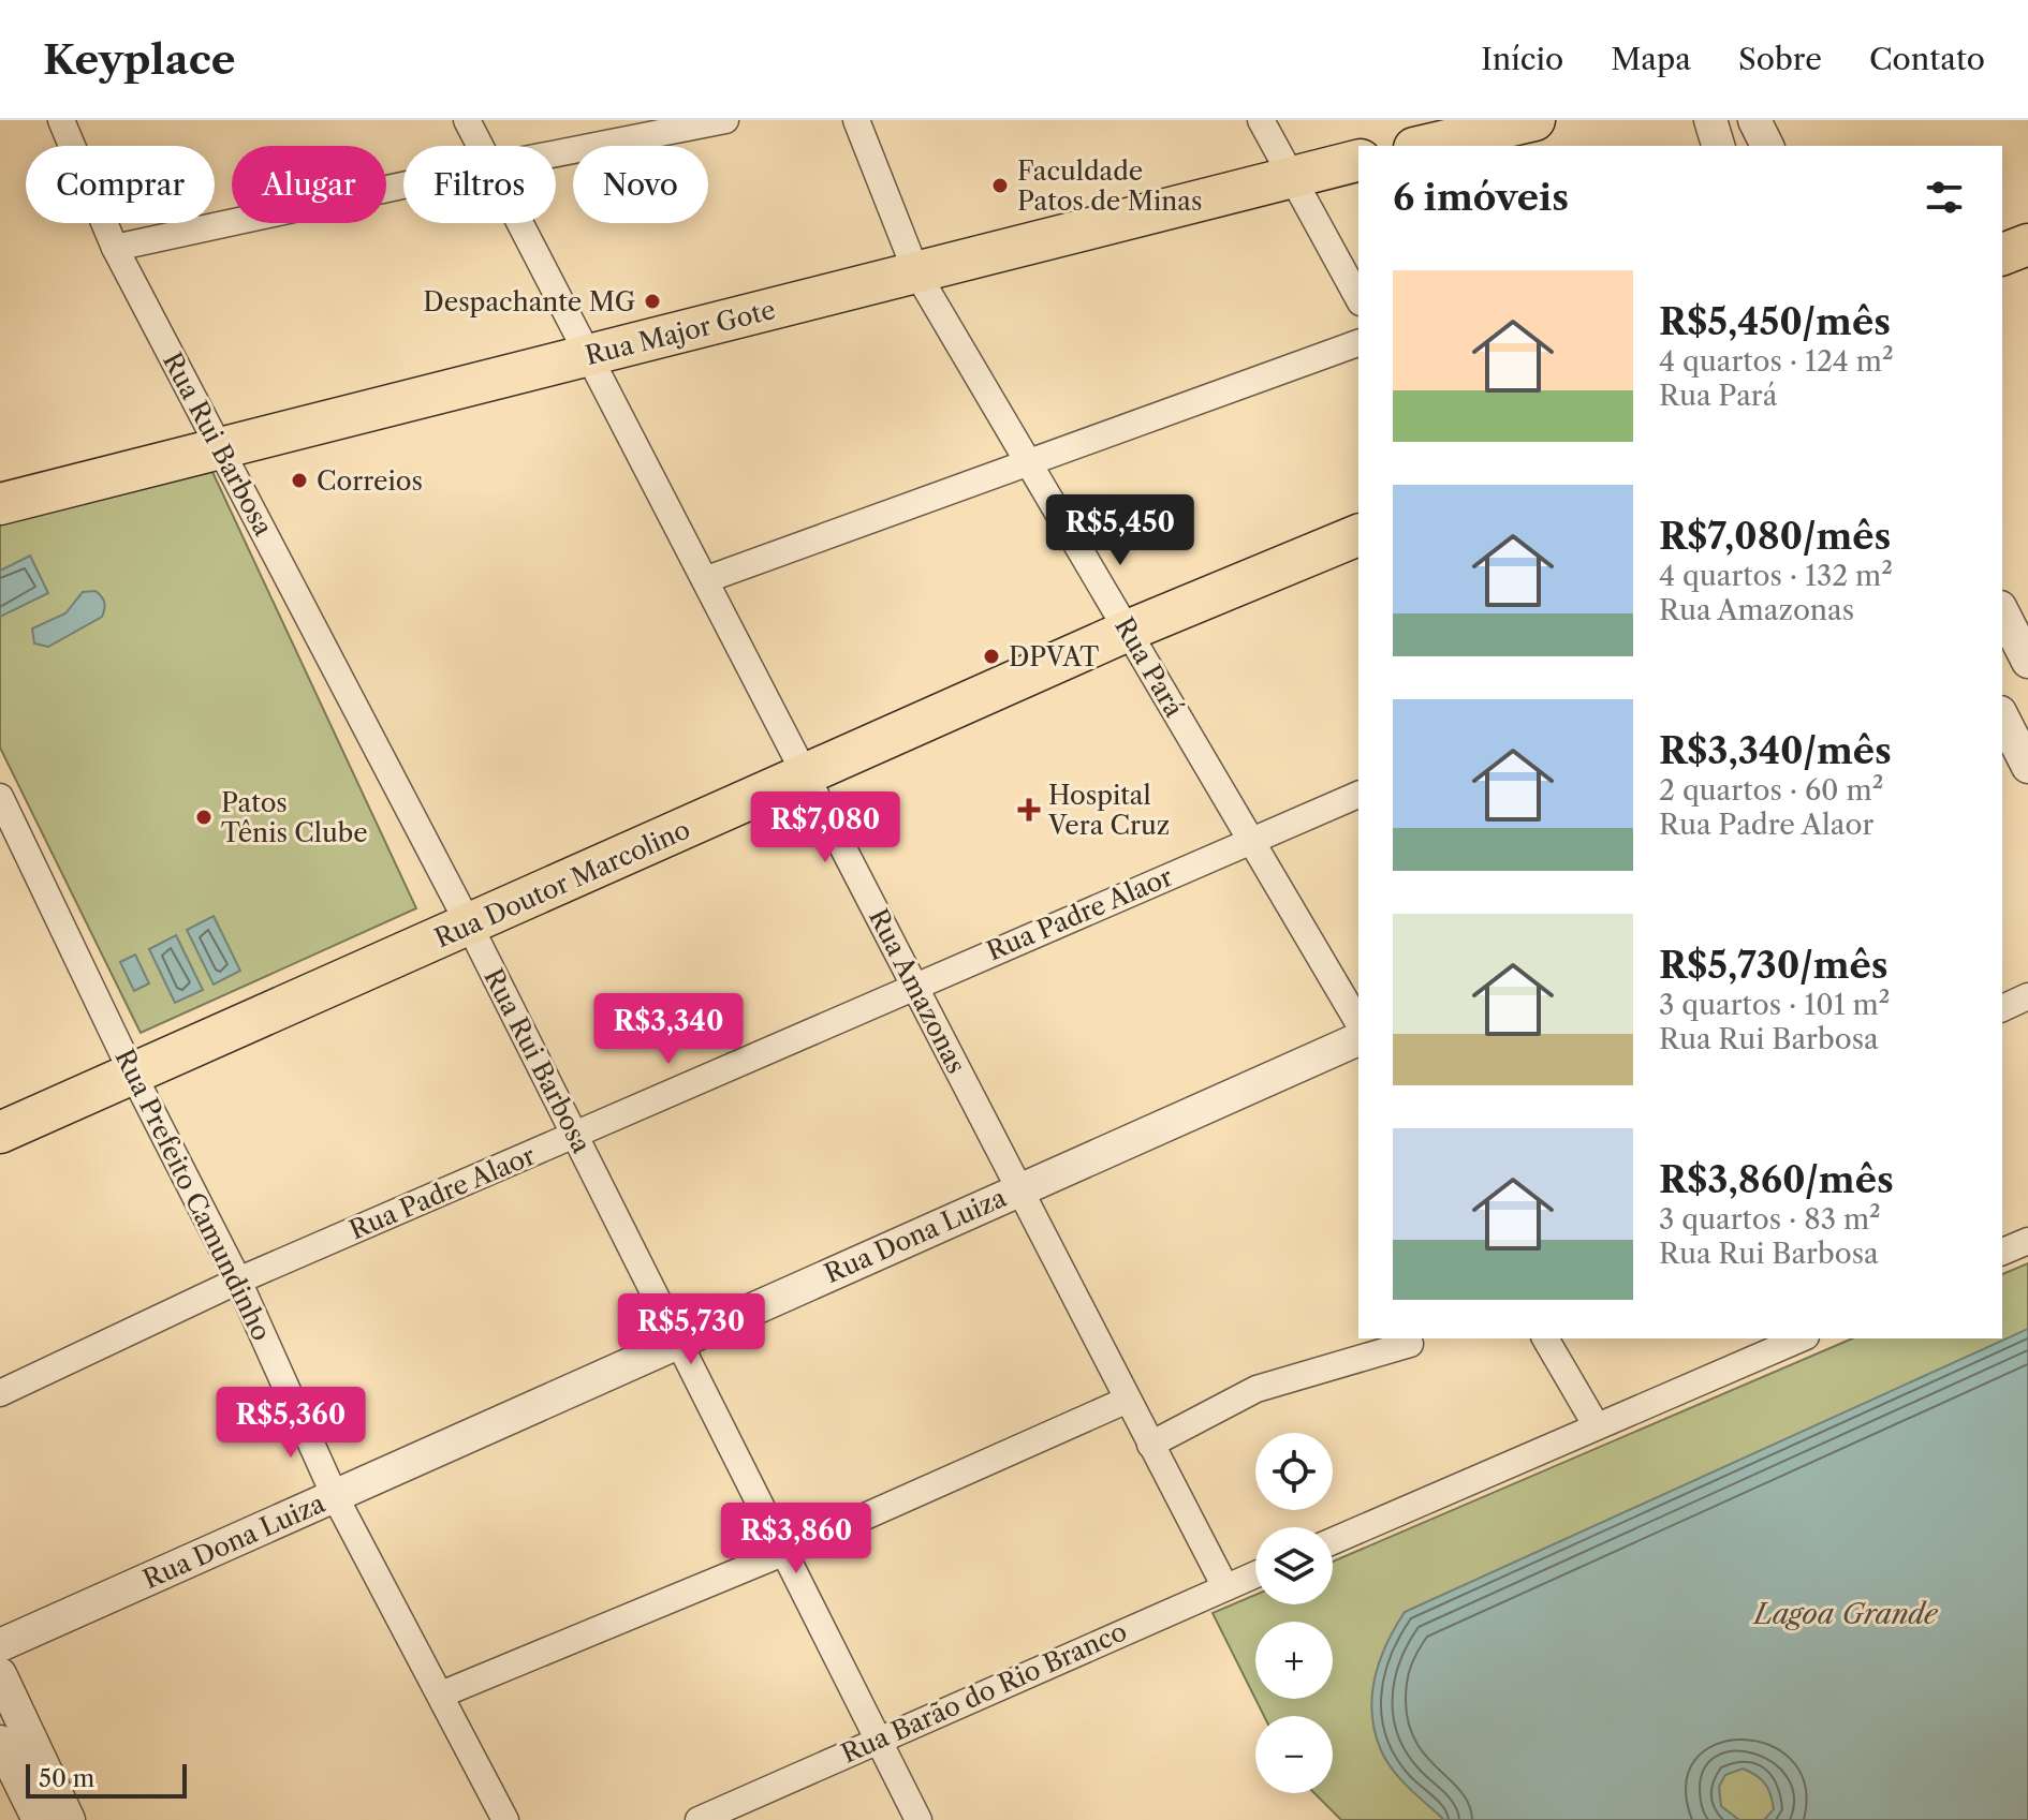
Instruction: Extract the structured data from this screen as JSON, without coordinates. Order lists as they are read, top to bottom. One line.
{"streets":{"main road":["Rua Major Gote","Rua Doutor Marcolino"],"street":["Rua Rui Barbosa","Rua Pará","Rua Padre Alaor","Rua Amazonas","Rua Prefeito Camundinho","Rua Dona Luiza","Rua Barão do Rio Branco"]},"crossings":[["Rua Major Gote","Rua Rui Barbosa"],["Rua Major Gote","Rua Pará"],["Rua Major Gote","Rua Amazonas"],["Rua Rui Barbosa","Rua Doutor Marcolino"],["Rua Rui Barbosa","Rua Padre Alaor"],["Rua Rui Barbosa","Rua Dona Luiza"],["Rua Rui Barbosa","Rua Barão do Rio Branco"],["Rua Pará","Rua Doutor Marcolino"],["Rua Pará","Rua Padre Alaor"],["Rua Doutor Marcolino","Rua Amazonas"],["Rua Doutor Marcolino","Rua Prefeito Camundinho"],["Rua Padre Alaor","Rua Amazonas"],["Rua Padre Alaor","Rua Prefeito Camundinho"],["Rua Amazonas","Rua Dona Luiza"],["Rua Amazonas","Rua Barão do Rio Branco"],["Rua Prefeito Camundinho","Rua Dona Luiza"]],"water":["Lagoa Grande"],"places":{"other":["Faculdade Patos de Minas","Despachante MG","Correios","DPVAT","Patos Tênis Clube"],"health":["Hospital Vera Cruz"]},"scale_bar":"50 m","page":{"header":"Keyplace","nav":["Início","Mapa","Sobre","Contato"],"chip":["Comprar","Alugar","Filtros","Novo"],"heading":"6 imóveis","list":[{"name":"R$5,450/mês","note":"4 quartos · 124 m² · Rua Pará"},{"name":"R$7,080/mês","note":"4 quartos · 132 m² · Rua Amazonas"},{"name":"R$3,340/mês","note":"2 quartos · 60 m² · Rua Padre Alaor"},{"name":"R$5,730/mês","note":"3 quartos · 101 m² · Rua Rui Barbosa"},{"name":"R$3,860/mês","note":"3 quartos · 83 m² · Rua Rui Barbosa"}],"price":["R$5,450","R$7,080","R$3,340","R$5,730","R$5,360","R$3,860"],"map_buttons":["+","−"],"scale":"50 m"}}
